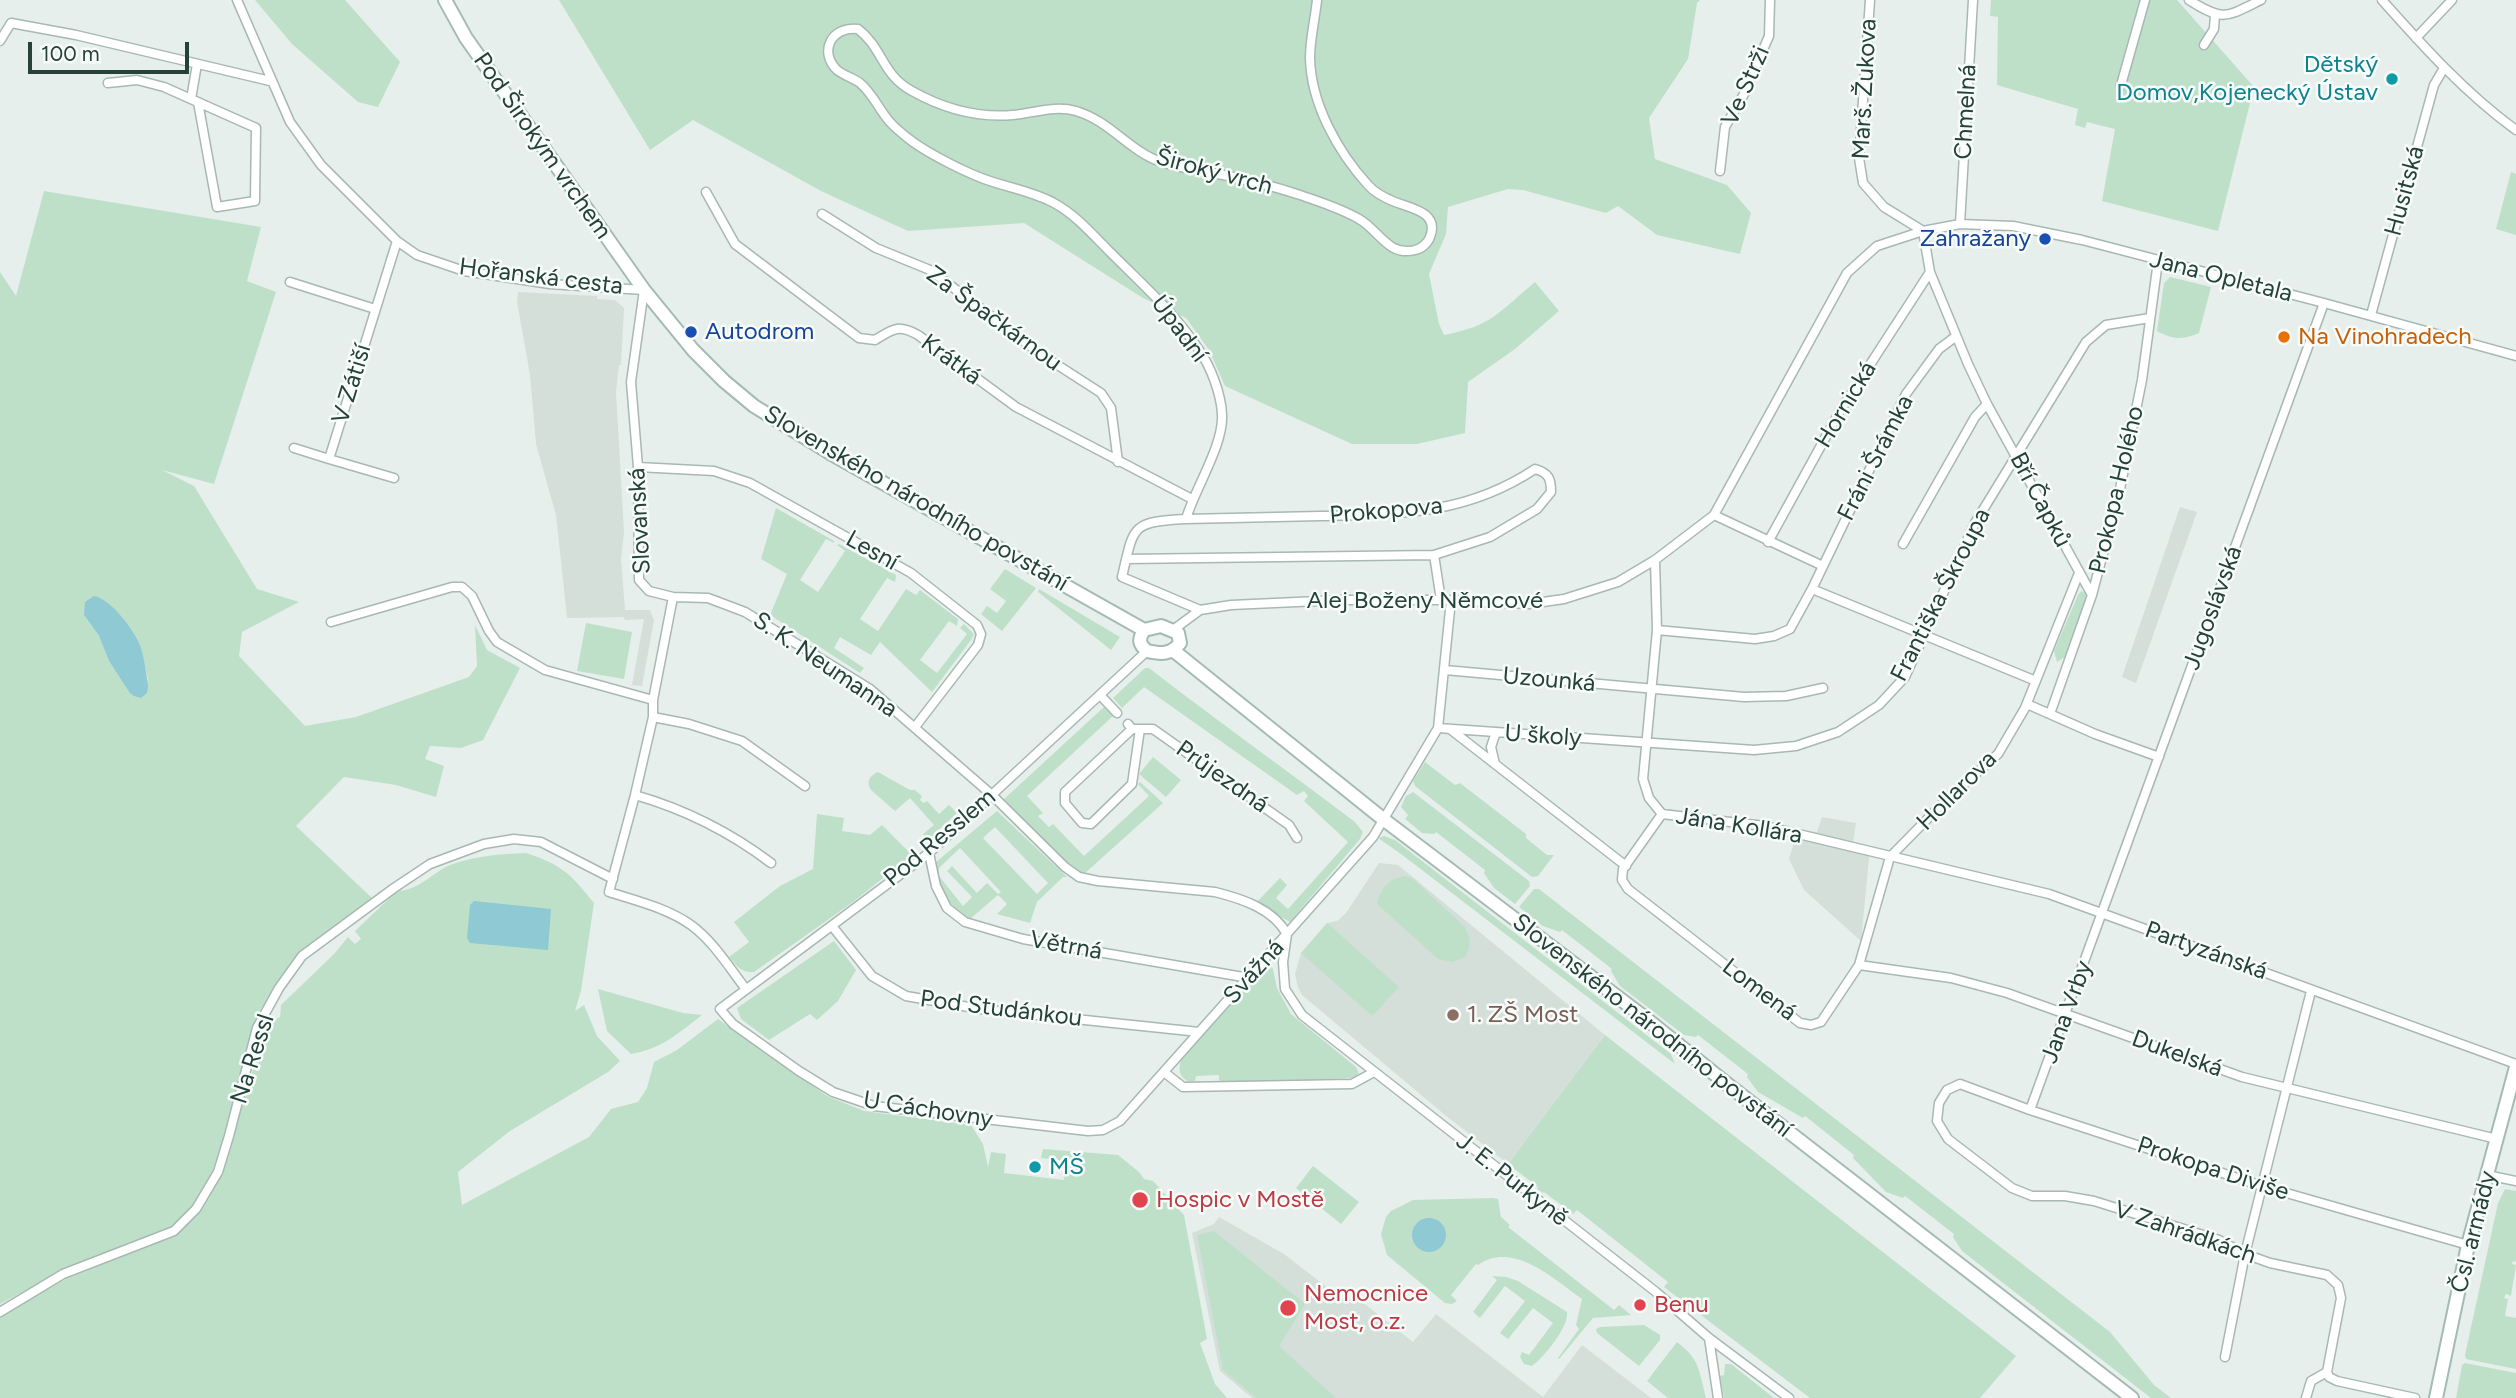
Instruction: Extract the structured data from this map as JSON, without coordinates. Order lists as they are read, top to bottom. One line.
{"streets":{"street":["Ve Strži","Marš. Žukova","Chmelná","Pod Širokým vrchem","Široký vrch","Husitská","Hořanská cesta","Jana Opletala","Za Špačkárnou","Úpadní","Krátká","V Zátiší","Hornická","Fráni Šrámka","Prokopa Holého","Slovenského národního povstání","Bří Čapků","Prokopova","Slovanská","Lesní","Františka Škroupa","Alej Boženy Němcové","Jugoslávská","S. K. Neumanna","Uzounká","U školy","Průjezdná","Hollarova","Jána Kollára","Pod Resslem","Větrná","Partyzánská","Svážná","Lomená","Pod Studánkou","Jana Vrby","Dukelská","Na Ressl","U Cáchovny","Prokopa Diviše","J. E. Purkyně","Čsl. armády","V Zahrádkách"]},"crossings":[["Marš. Žukova","Jana Opletala"],["Marš. Žukova","Bří Čapků"],["Marš. Žukova","Alej Boženy Němcové"],["Chmelná","Jana Opletala"],["Pod Širokým vrchem","Hořanská cesta"],["Pod Širokým vrchem","Slovenského národního povstání"],["Pod Širokým vrchem","Slovanská"],["Široký vrch","Úpadní"],["Husitská","Jana Opletala"],["Hořanská cesta","V Zátiší"],["Hořanská cesta","Slovenského národního povstání"],["Hořanská cesta","Slovanská"],["Jana Opletala","Prokopa Holého"],["Jana Opletala","Bří Čapků"],["Jana Opletala","Alej Boženy Němcové"],["Jana Opletala","Jugoslávská"],["Za Špačkárnou","Krátká"],["Úpadní","Krátká"],["Úpadní","Prokopova"],["Hornická","Bří Čapků"],["Fráni Šrámka","Bří Čapků"],["Fráni Šrámka","Jána Kollára"],["Prokopa Holého","Bří Čapků"],["Prokopa Holého","Františka Škroupa"],["Prokopa Holého","Hollarova"],["Slovenského národního povstání","Slovanská"],["Slovenského národního povstání","Alej Boženy Němcové"],["Slovenského národního povstání","Pod Resslem"],["Slovenského národního povstání","Svážná"],["Bří Čapků","Františka Škroupa"],["Bří Čapků","Alej Boženy Němcové"],["Prokopova","Alej Boženy Němcové"],["Slovanská","Lesní"],["Slovanská","S. K. Neumanna"],["Slovanská","Pod Resslem"],["Slovanská","Na Ressl"],["Lesní","S. K. Neumanna"],["Františka Škroupa","U školy"],["Františka Škroupa","Jána Kollára"],["Alej Boženy Němcové","Jána Kollára"],["Alej Boženy Němcové","Pod Resslem"],["Jugoslávská","Partyzánská"],["Jugoslávská","Jana Vrby"],["S. K. Neumanna","Pod Resslem"],["S. K. Neumanna","Svážná"],["S. K. Neumanna","J. E. Purkyně"],["Uzounká","Jána Kollára"],["U školy","Jána Kollára"],["U školy","Svážná"],["Hollarova","Jána Kollára"],["Hollarova","Partyzánská"],["Hollarova","Lomená"],["Jána Kollára","Partyzánská"],["Jána Kollára","Lomená"],["Pod Resslem","Větrná"],["Pod Resslem","Pod Studánkou"],["Pod Resslem","U Cáchovny"],["Větrná","Svážná"],["Partyzánská","Lomená"],["Partyzánská","Jana Vrby"],["Partyzánská","Čsl. armády"],["Svážná","Pod Studánkou"],["Svážná","U Cáchovny"],["Svážná","J. E. Purkyně"],["Lomená","Dukelská"],["Jana Vrby","Dukelská"],["Jana Vrby","Prokopa Diviše"],["Dukelská","Čsl. armády"],["Prokopa Diviše","Čsl. armády"],["Prokopa Diviše","V Zahrádkách"]],"places":["Dětský Domov,Kojenecký Ústav","Zahražany","Autodrom","Na Vinohradech","1. ZŠ Most","MŠ","Hospic v Mostě","Benu","Nemocnice Most, o.z."],"scale_bar":"100 m"}
